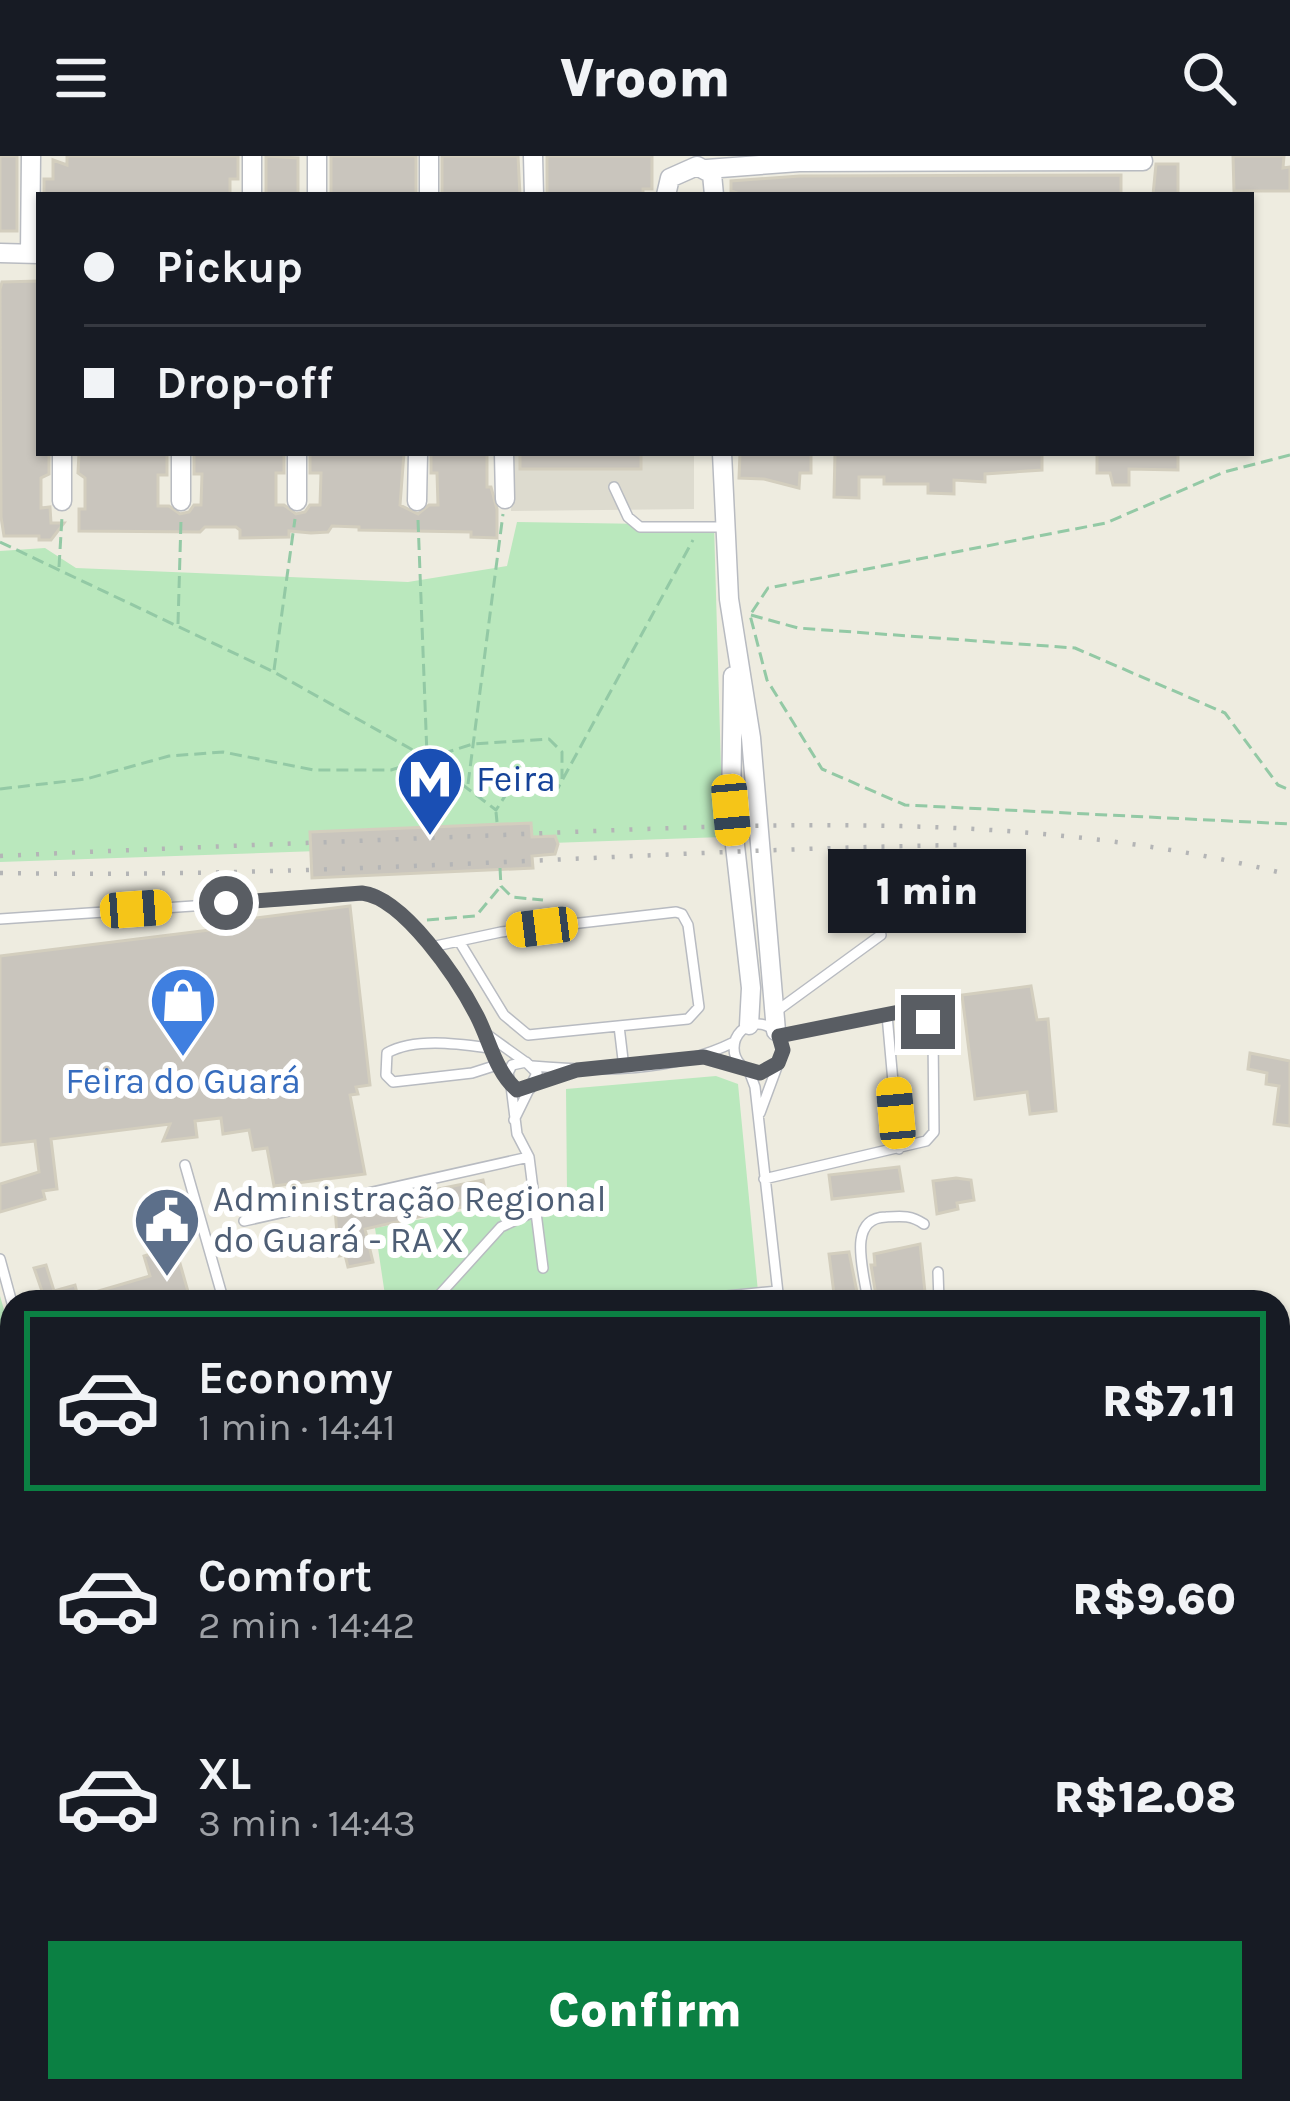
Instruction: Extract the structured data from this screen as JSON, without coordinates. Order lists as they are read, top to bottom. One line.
{"places":{"metro station":["Feira"],"shop":["Feira do Guará"],"public building":["Administração Regional do Guará - RA X"]},"page":{"header":"Vroom","banner":["Pickup","Drop-off"],"bubble":"1 min","list":[{"name":"Economy","note":"1 min · 14:41","value":"R$7.11"},{"name":"Comfort","note":"2 min · 14:42","value":"R$9.60"},{"name":"XL","note":"3 min · 14:43","value":"R$12.08"}],"buttons":"Confirm"}}
